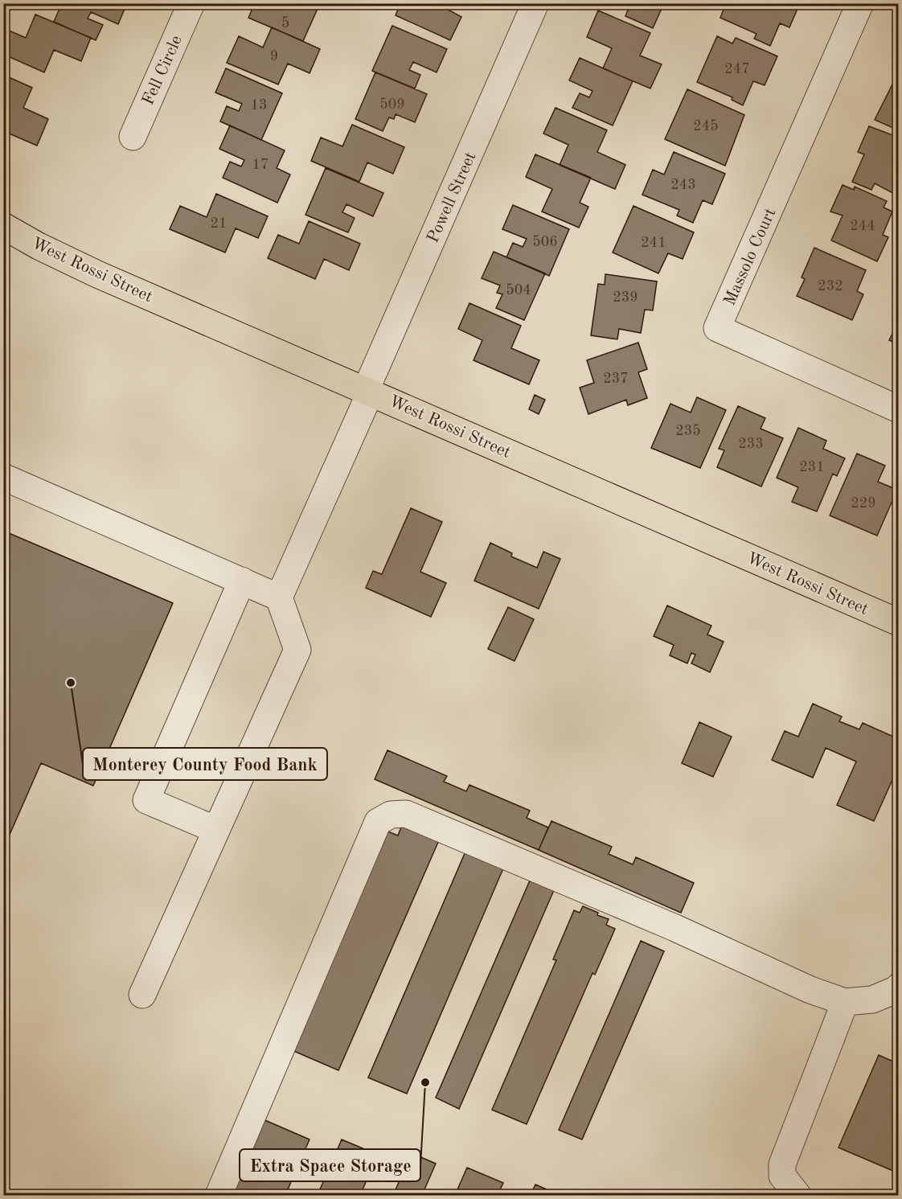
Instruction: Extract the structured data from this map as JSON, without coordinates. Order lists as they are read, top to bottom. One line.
{"streets":{"main road":["West Rossi Street"],"street":["Fell Circle","Powell Street","Massolo Court"]},"crossings":[["Powell Street","West Rossi Street"]],"places":["Monterey County Food Bank","Extra Space Storage"],"house_numbers":["5","9","247","509","13","245","17","243","21","244","506","241","232","504","239","237","235","233","231","229"]}
